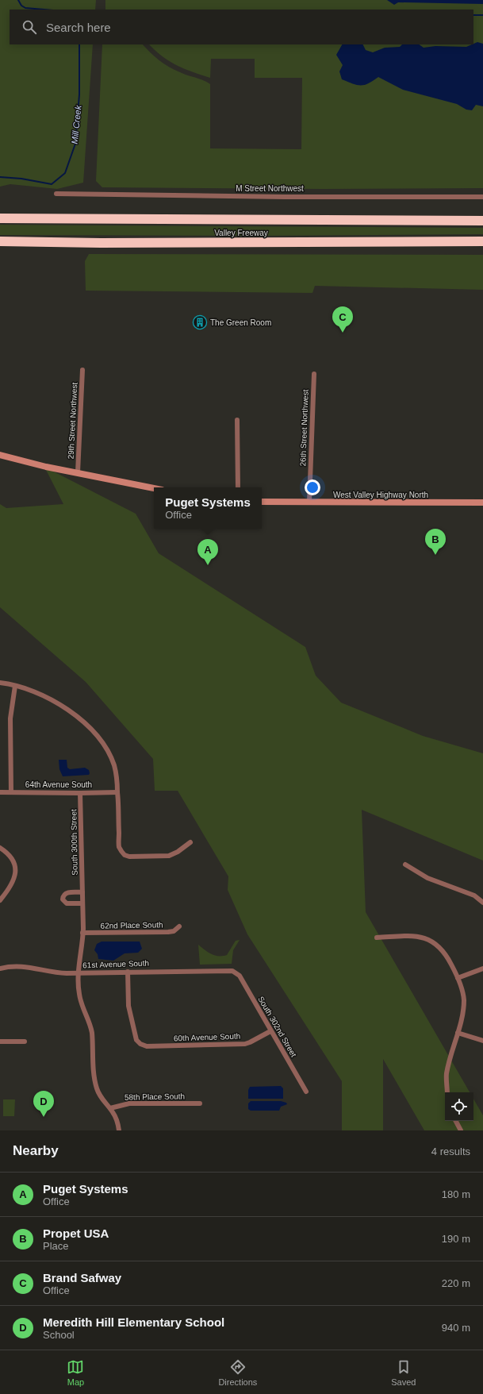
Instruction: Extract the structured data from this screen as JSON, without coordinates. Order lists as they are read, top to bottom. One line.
{"streets":{"highway":["Valley Freeway"],"main road":["West Valley Highway North"],"street":["M Street Northwest","29th Street Northwest","26th Street Northwest","64th Avenue South","South 300th Street","62nd Place South","61st Avenue South","South 302nd Street","60th Avenue South","58th Place South"]},"crossings":[["26th Street Northwest","West Valley Highway North"],["64th Avenue South","South 300th Street"],["South 300th Street","62nd Place South"],["South 300th Street","61st Avenue South"],["South 300th Street","58th Place South"],["61st Avenue South","South 302nd Street"],["61st Avenue South","60th Avenue South"],["South 302nd Street","60th Avenue South"]],"water":["Mill Creek"],"places":{"building":["The Green Room"]},"page":{"search":"Search here","pins":["C","B","A","D"],"popup":["Puget Systems","Office"],"heading":["Nearby","4 results"],"list":[{"mark":"A","name":"Puget Systems","note":"Office","value":"180 m"},{"mark":"B","name":"Propet USA","note":"Place","value":"190 m"},{"mark":"C","name":"Brand Safway","note":"Office","value":"220 m"},{"mark":"D","name":"Meredith Hill Elementary School","note":"School","value":"940 m"}],"nav":["Map","Directions","Saved"]}}
